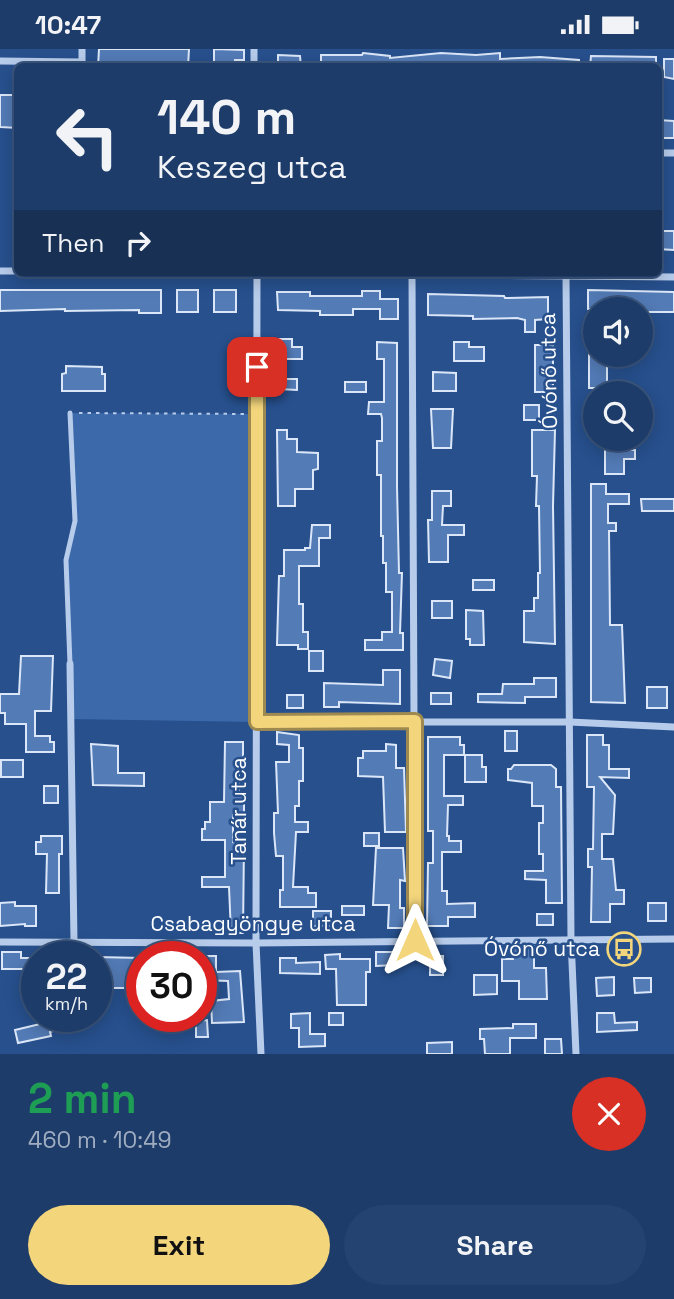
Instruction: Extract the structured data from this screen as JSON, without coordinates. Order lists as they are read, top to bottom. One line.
{"streets":{"street":["Óvónő utca","Tanár utca","Csabagyöngye utca"]},"crossings":[["Óvónő utca","Csabagyöngye utca"],["Tanár utca","Csabagyöngye utca"]],"places":{"bus stop":["Óvónő utca"]},"page":{"status":"10:47","turn":["140 m","Keszeg utca"],"then":"Then","speed":"22 km/h","limit":"30","heading":["2 min","460 m · 10:49"],"buttons":["Exit","Share"]}}
